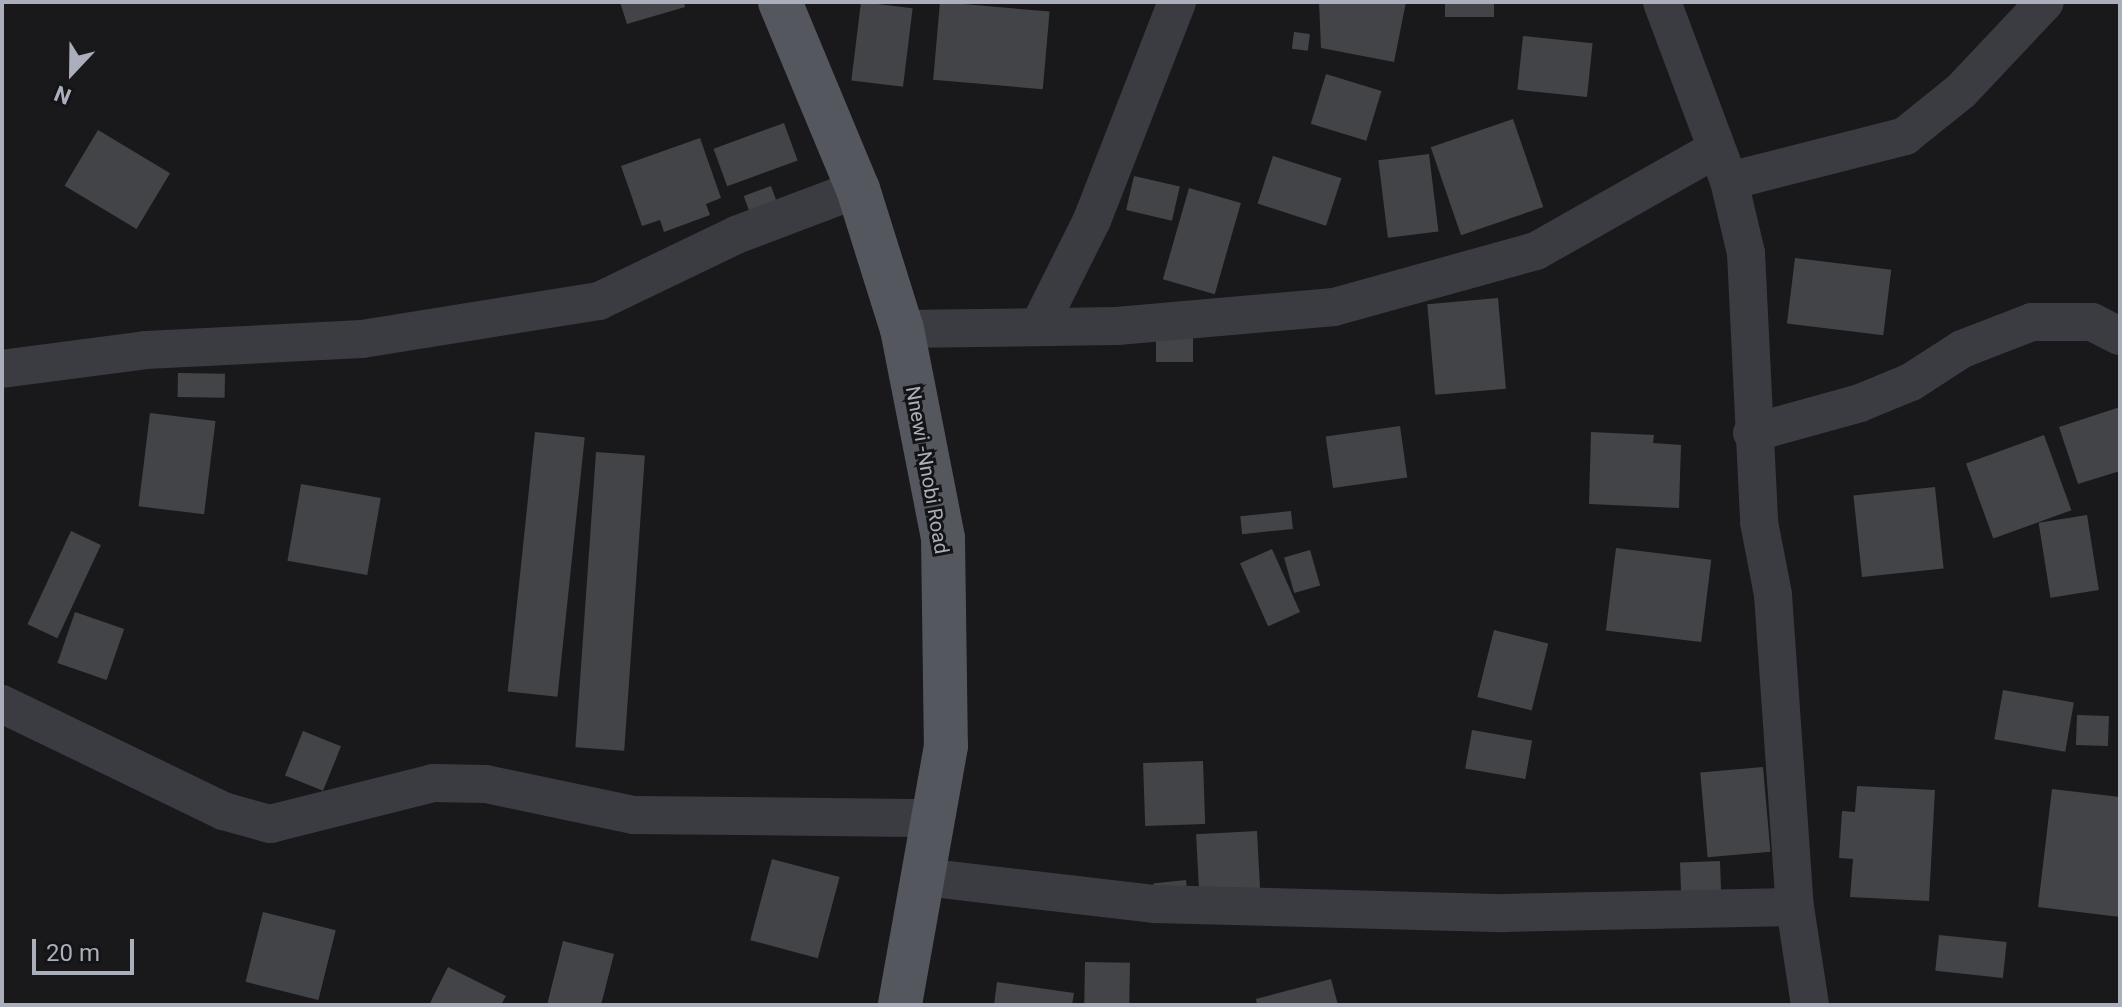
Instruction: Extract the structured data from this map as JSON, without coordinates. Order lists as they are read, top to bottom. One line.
{"streets":{"main road":["Nnewi -Nnobi Road"]},"scale_bar":"20 m","north":"bottom"}
